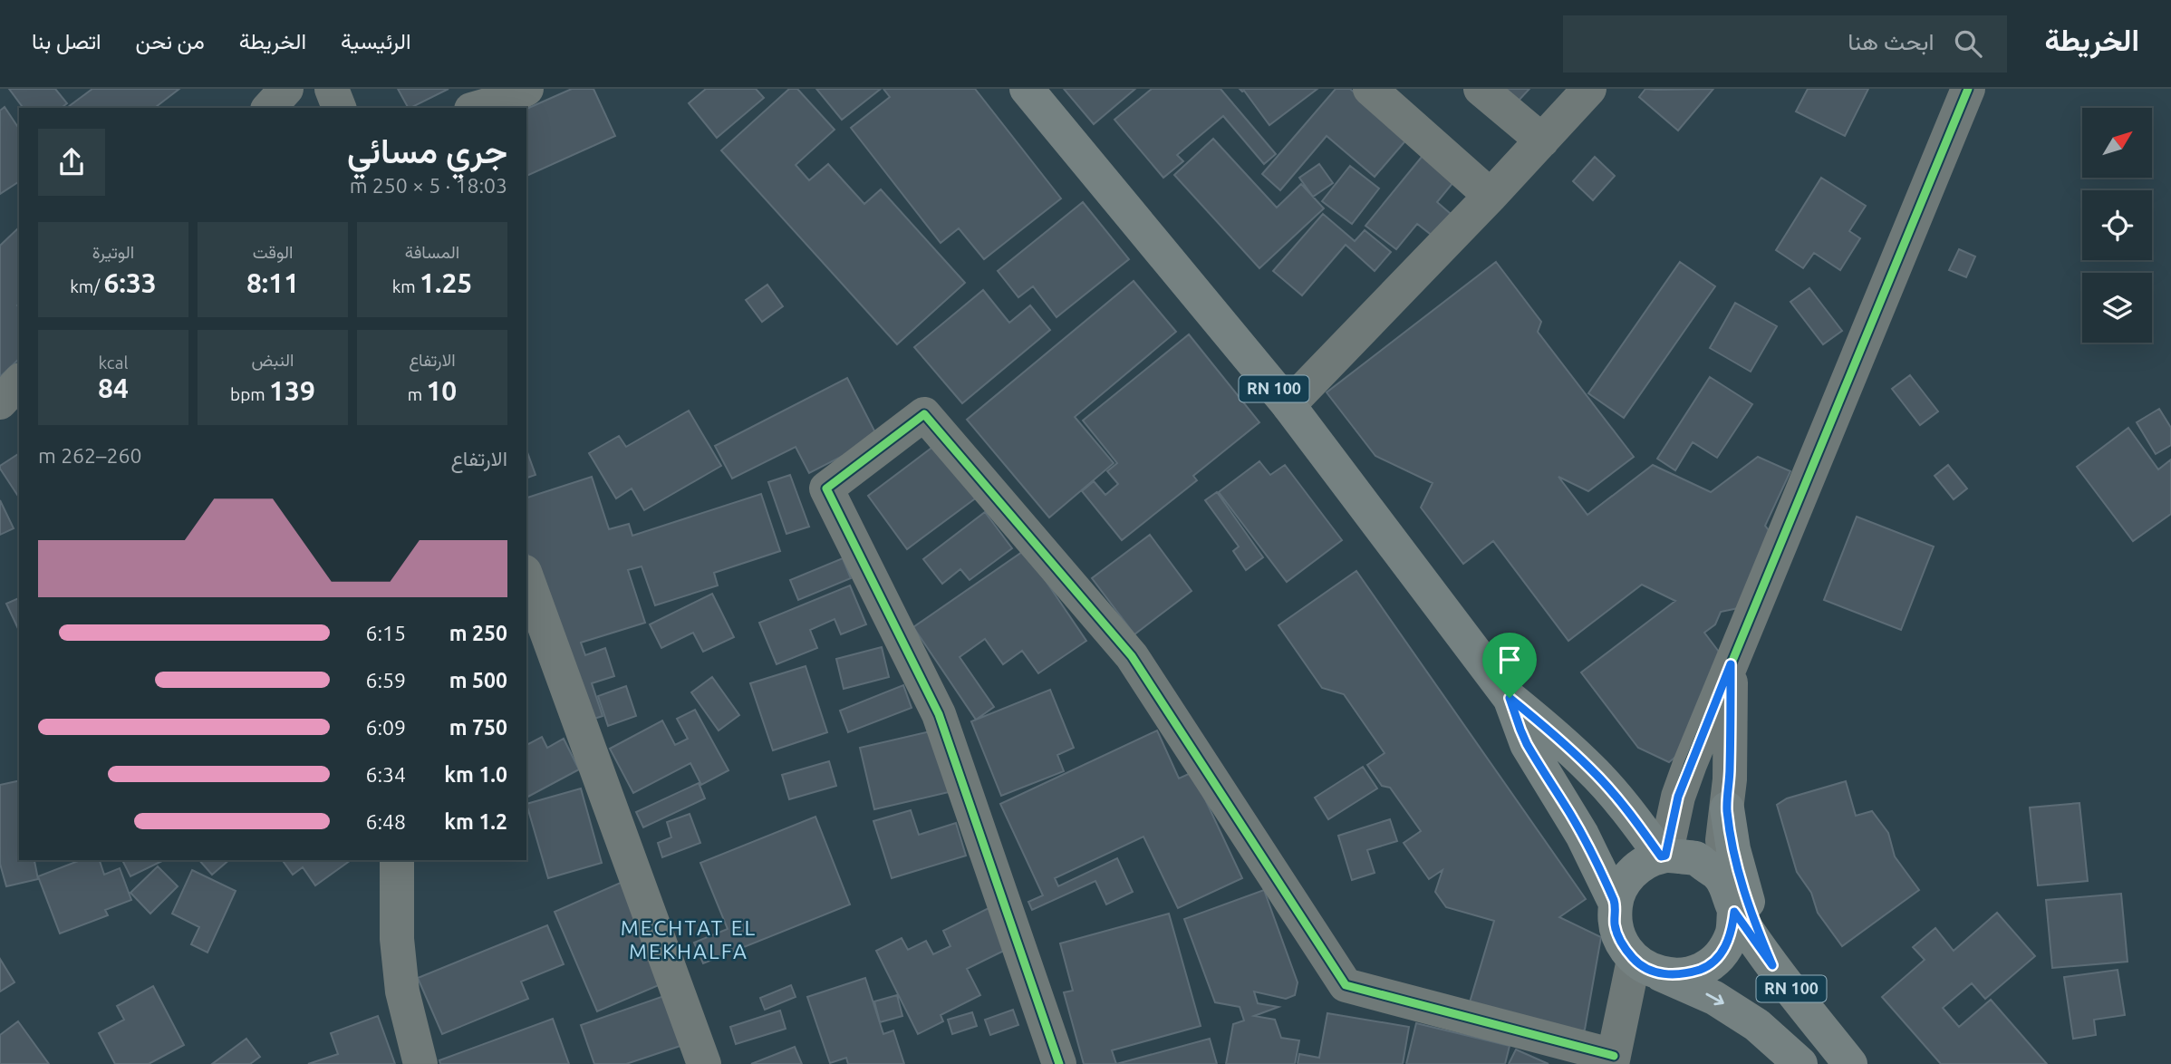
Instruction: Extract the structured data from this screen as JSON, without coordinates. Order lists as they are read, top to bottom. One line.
{"streets":{"main road":["RN 100"]},"districts":["MECHTAT EL MEKHALFA"],"north":"top right","page":{"header":"الخريطة","search":"ابحث هنا","nav":["الرئيسية","الخريطة","من نحن","اتصل بنا"],"heading":["جري مسائي","18:03 · 5 × 250 m"],"stats":[["المسافة","1.25 km"],["الوقت","8:11"],["الوتيرة","6:33 /km"],["الارتفاع","10 m"],["النبض","139 bpm"],["kcal","84"]],"chart":["الارتفاع","260–262 m"],"list":[{"name":"250 m","note":"6:15"},{"name":"500 m","note":"6:59"},{"name":"750 m","note":"6:09"},{"name":"1.0 km","note":"6:34"},{"name":"1.2 km","note":"6:48"}]}}
